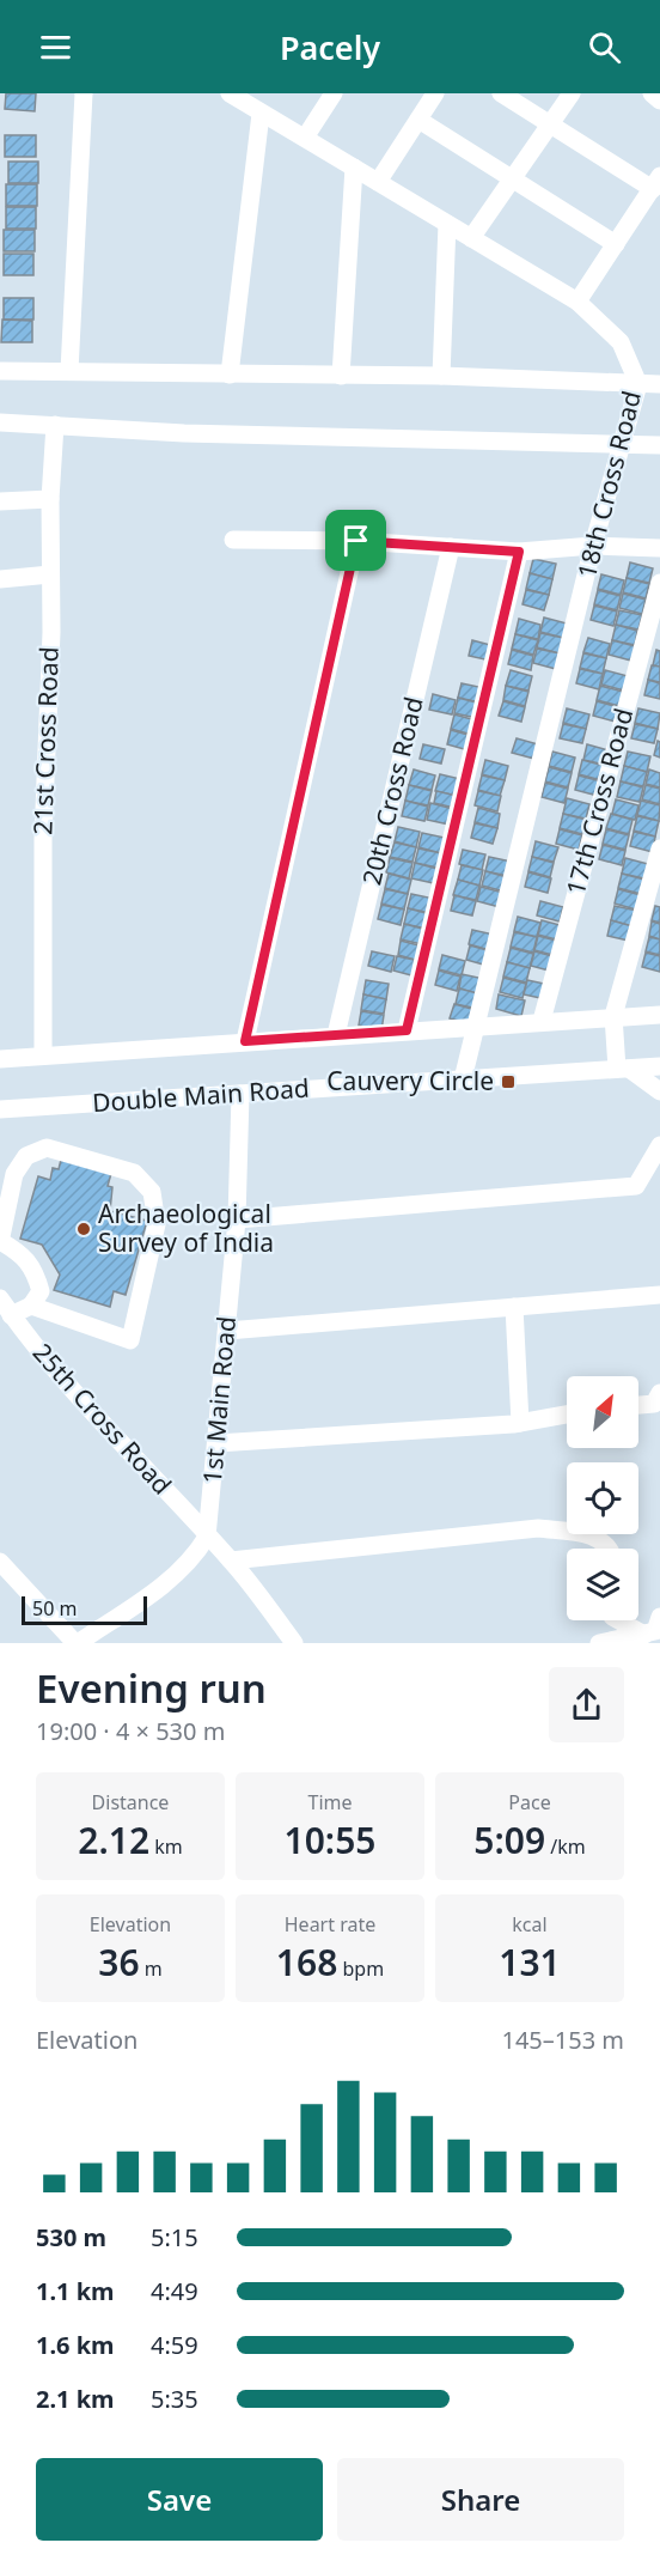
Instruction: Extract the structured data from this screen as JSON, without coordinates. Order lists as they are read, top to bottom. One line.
{"streets":{"street":["18th Cross Road","21st Cross Road","20th Cross Road","17th Cross Road","Double Main Road","1st Main Road","25th Cross Road"]},"crossings":[["18th Cross Road","Double Main Road"],["21st Cross Road","Double Main Road"],["20th Cross Road","Double Main Road"],["17th Cross Road","Double Main Road"],["Double Main Road","1st Main Road"],["1st Main Road","25th Cross Road"]],"places":{"transit":["Cauvery Circle"],"other":["Archaeological Survey of India"]},"scale_bar":"50 m","north":"top right","page":{"header":"Pacely","scale":"50 m","heading":["Evening run","19:00 · 4 × 530 m"],"stats":[["Distance","2.12 km"],["Time","10:55"],["Pace","5:09 /km"],["Elevation","36 m"],["Heart rate","168 bpm"],["kcal","131"]],"chart":["Elevation","145–153 m"],"list":[{"name":"530 m","note":"5:15"},{"name":"1.1 km","note":"4:49"},{"name":"1.6 km","note":"4:59"},{"name":"2.1 km","note":"5:35"}],"buttons":["Save","Share"]}}
